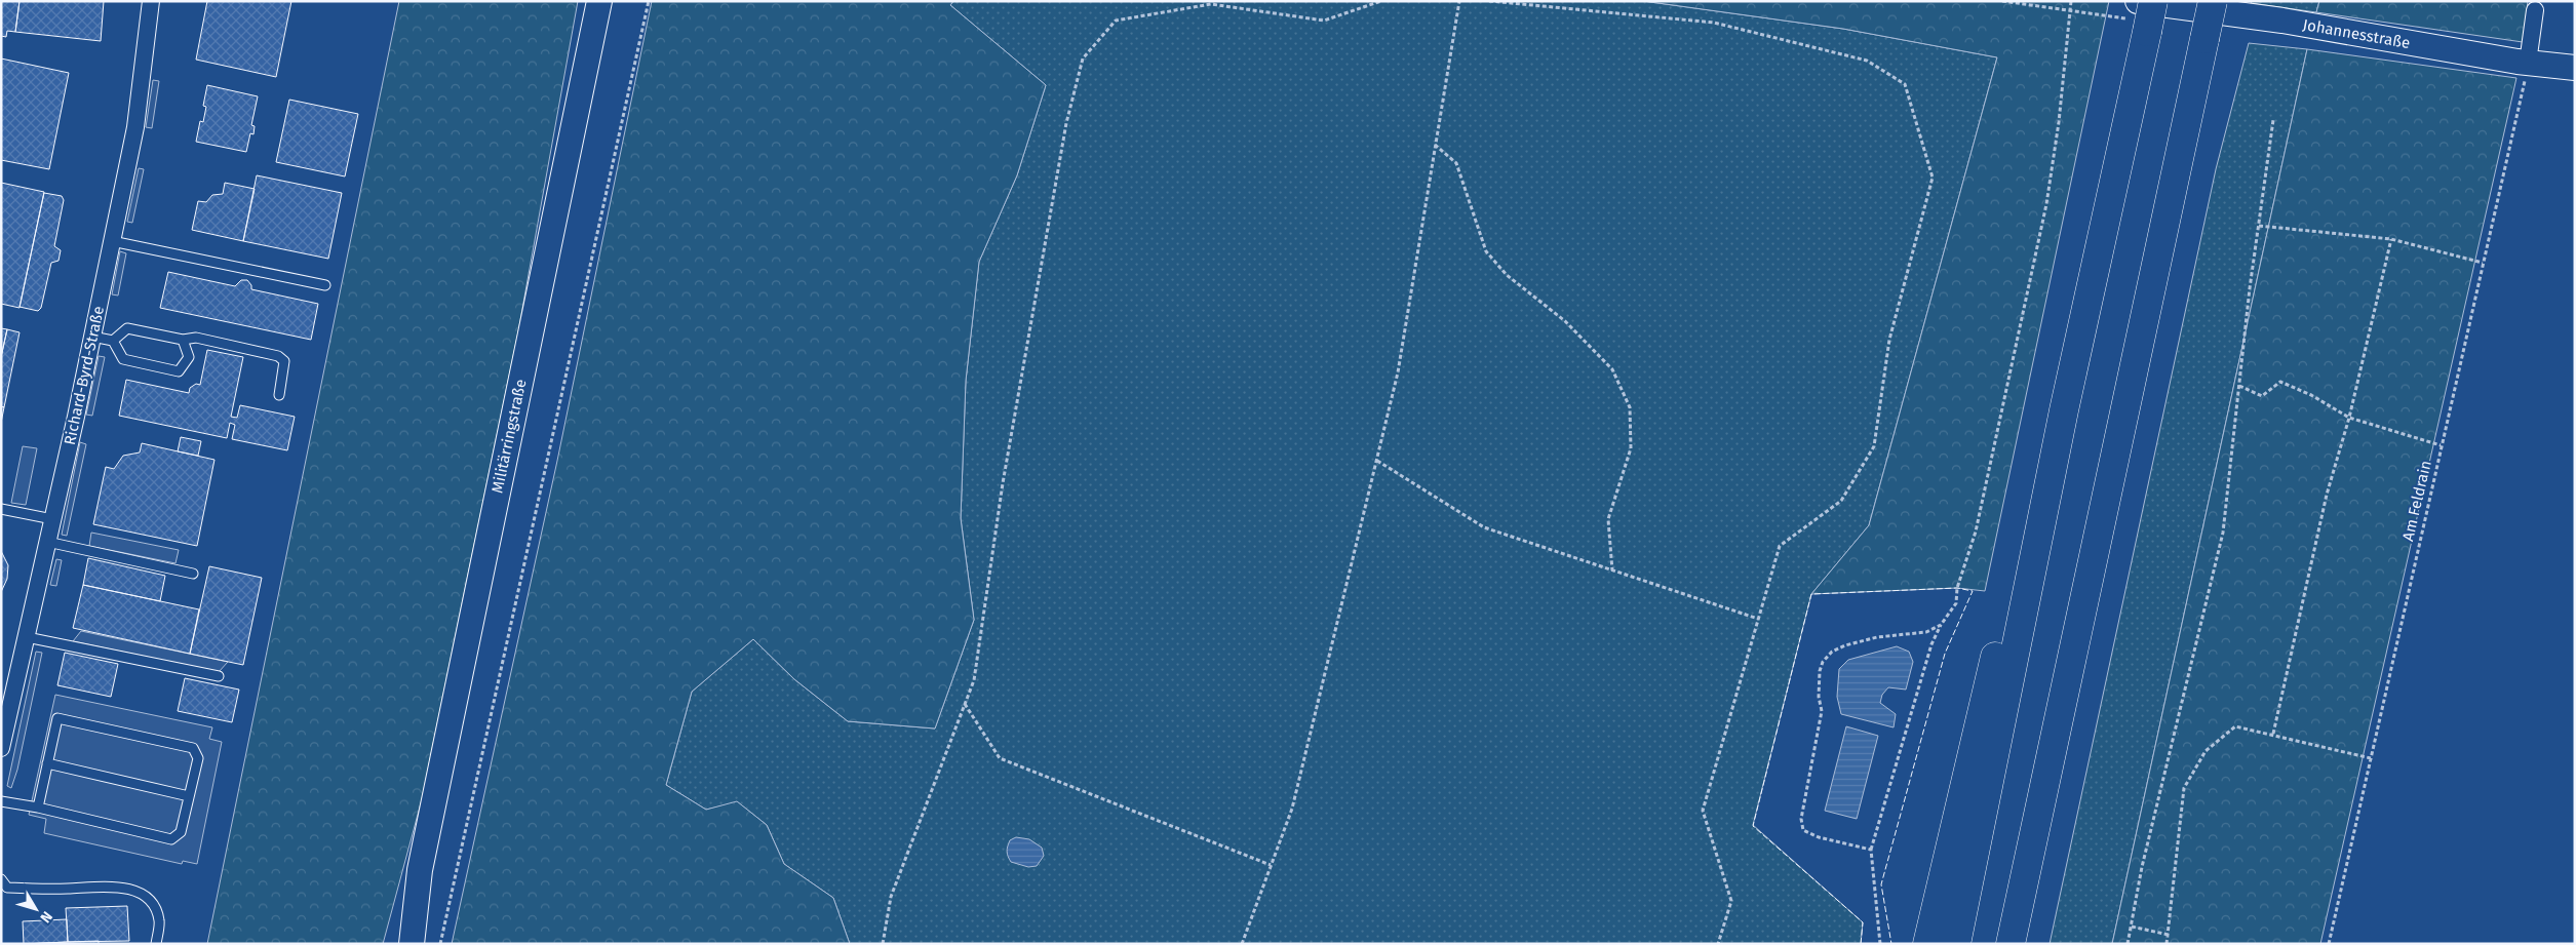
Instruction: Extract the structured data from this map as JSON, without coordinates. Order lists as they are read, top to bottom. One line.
{"streets":{"main road":["Johannesstraße","Militärringstraße"],"street":["Richard-Byrd-Straße"],"path":["Am Feldrain"]},"crossings":[["Johannesstraße","Am Feldrain"]],"north":"bottom right"}
